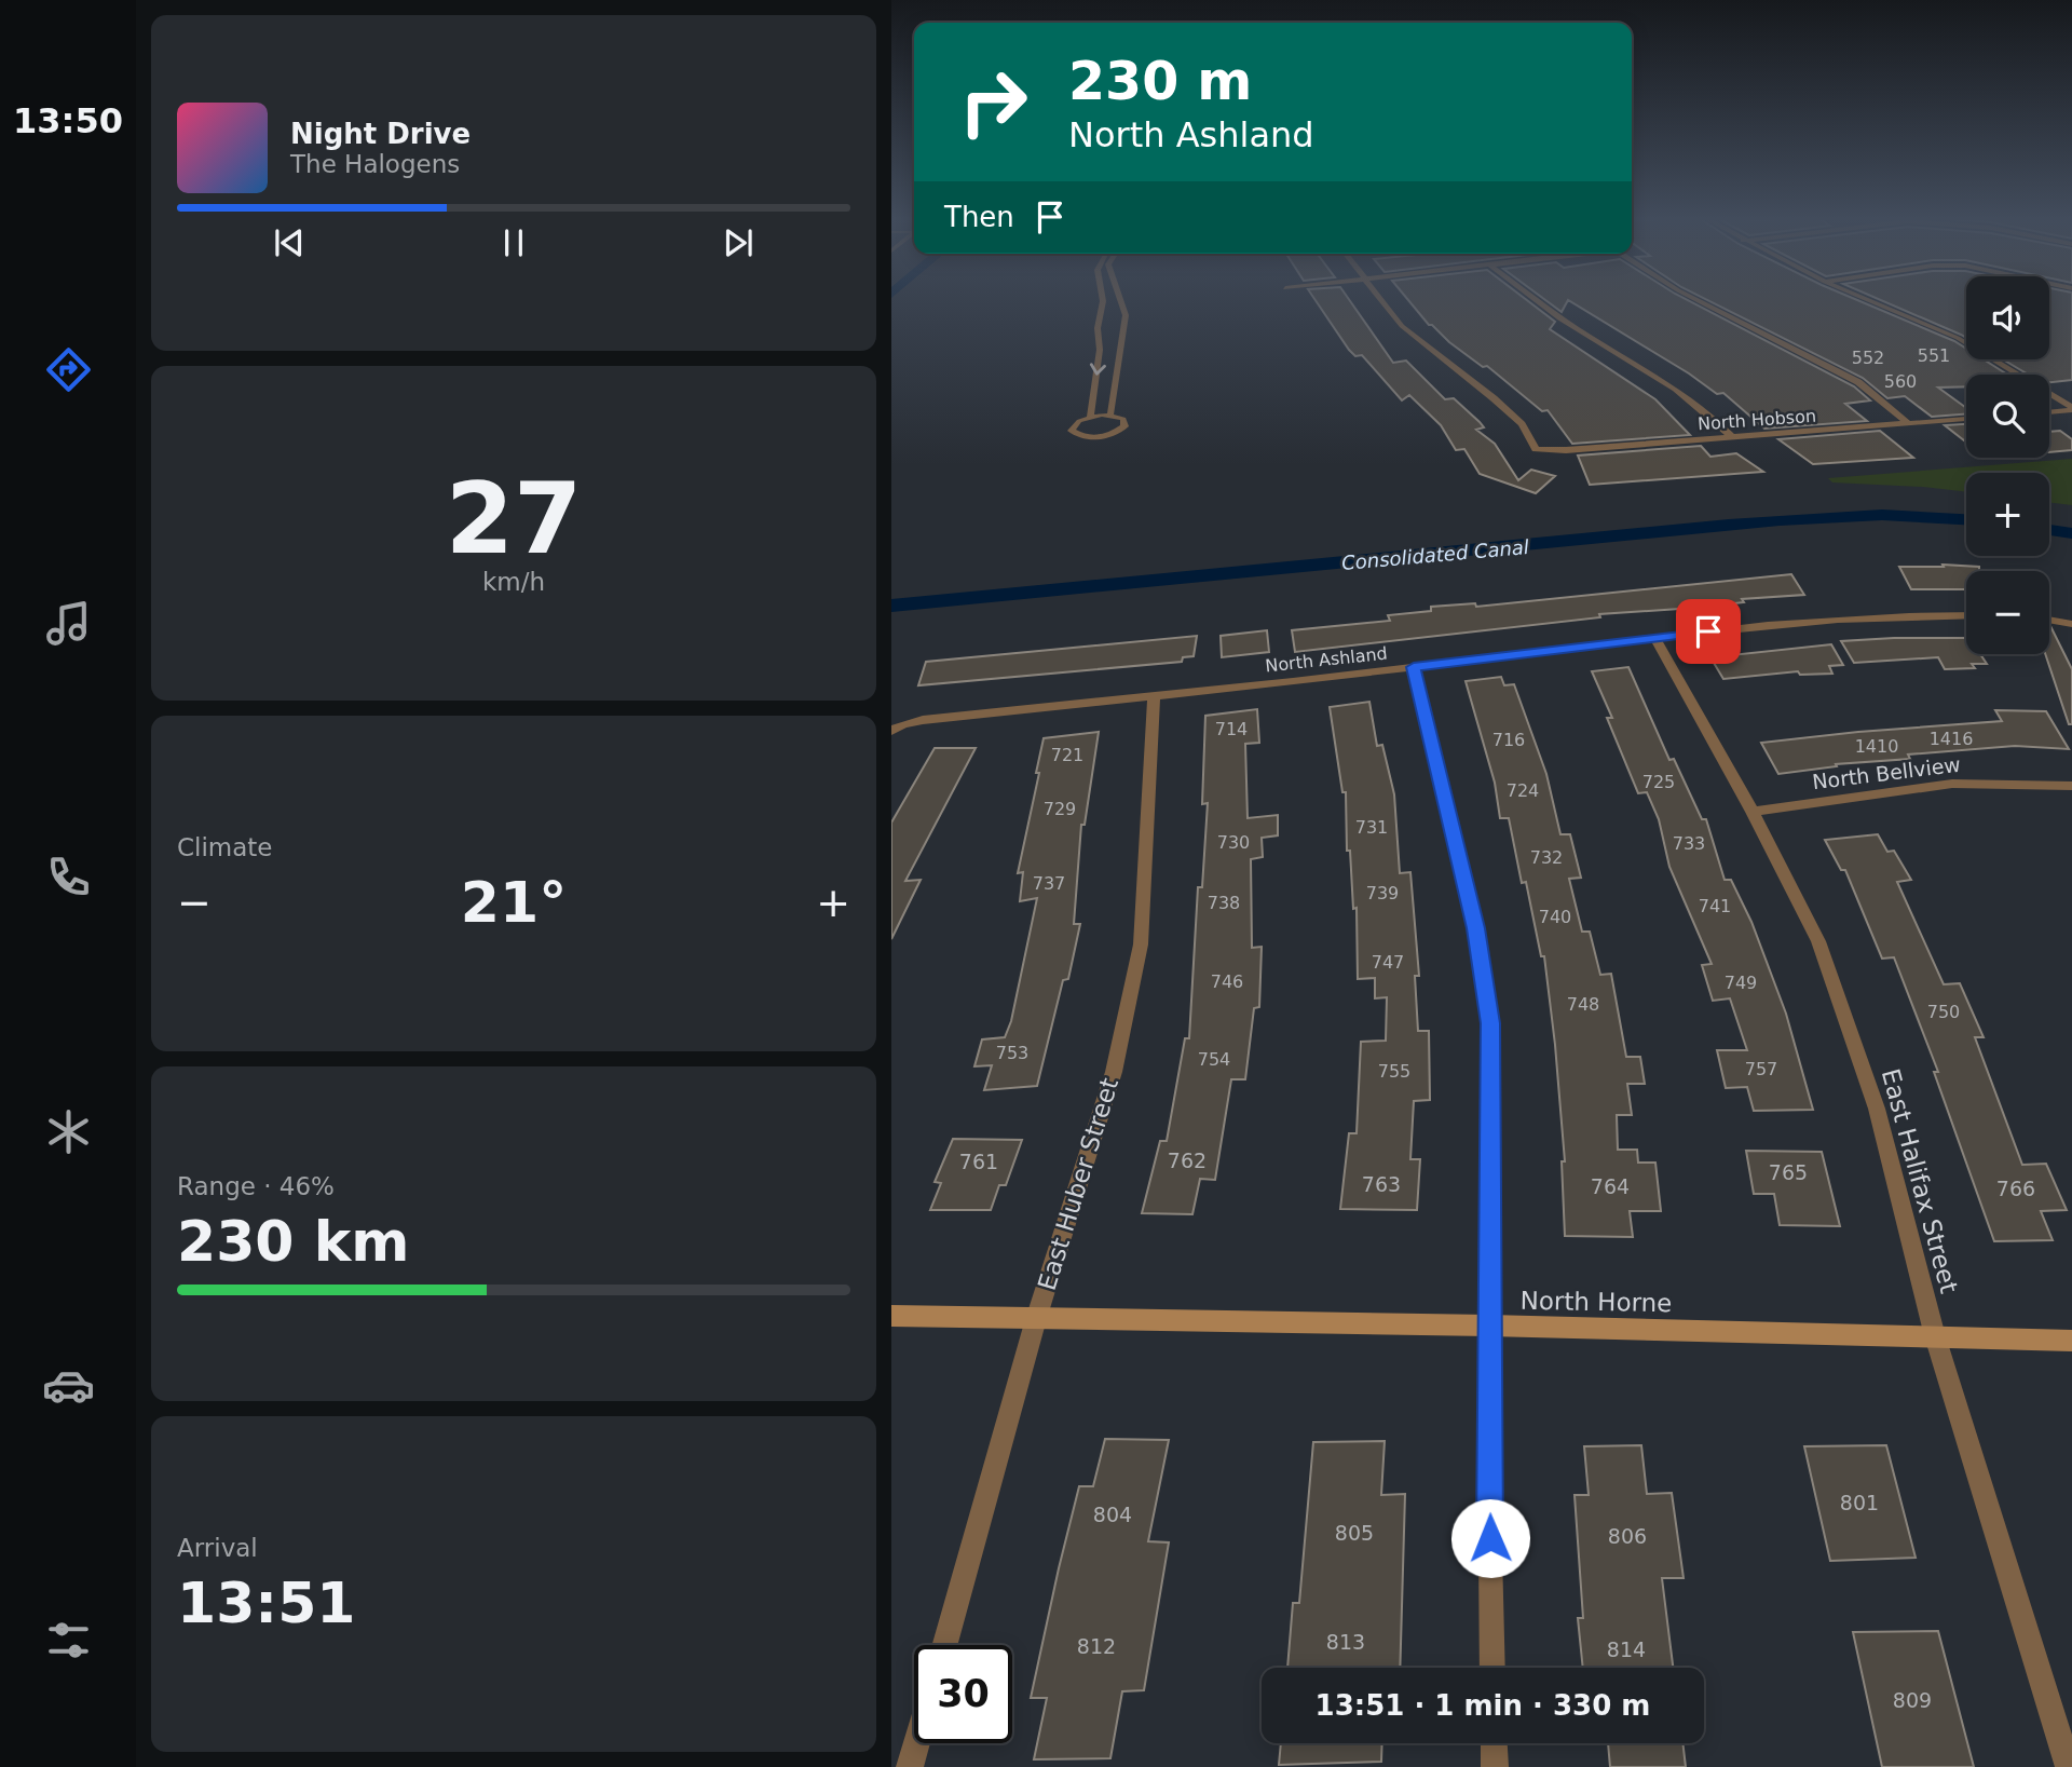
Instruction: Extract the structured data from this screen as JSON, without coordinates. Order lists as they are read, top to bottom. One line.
{"streets":{"street":["North Hobson","North Ashland","North Bellview","East Halifax Street","East Huber Street","North Horne"]},"crossings":[["North Ashland","East Halifax Street"],["North Ashland","East Huber Street"],["North Bellview","East Halifax Street"],["East Halifax Street","North Horne"],["East Huber Street","North Horne"]],"water":["Consolidated Canal"],"house_numbers":["551","552","560","714","1416","716","1410","721","725","724","729","731","730","733","732","737","739","738","741","740","747","746","749","748","750","753","754","757","755","762","761","765","763","764","766","801","804","805","806","813","812","814","809"],"page":{"tabs":"13:50","turn":["230 m","North Ashland"],"song":["Night Drive","The Halogens"],"then":"Then","map_buttons":["+","−"],"tile":[["27","km/h"],"Climate",["Range · 46%","230 km"],["Arrival","13:51"]],"heat":["−","21°","+"],"limit":"30","trip":"13:51 · 1 min · 330 m"}}
